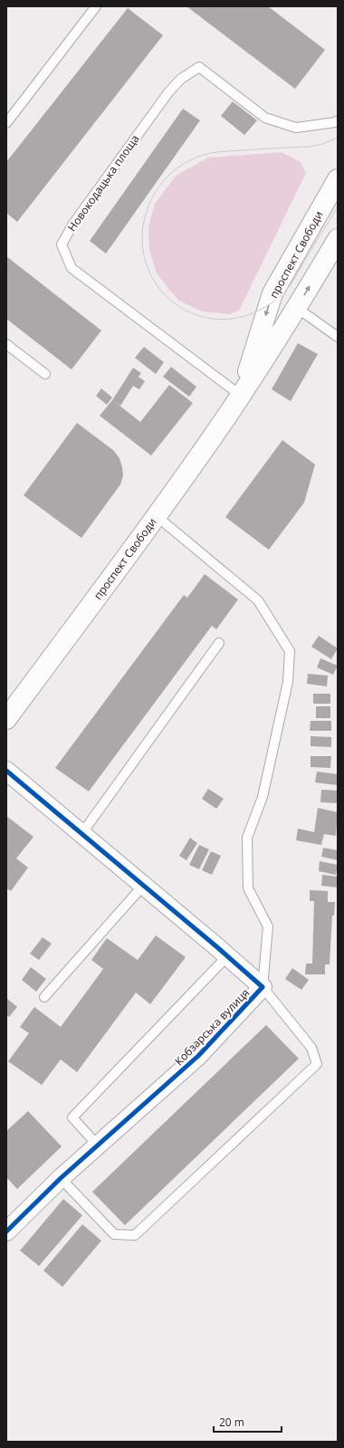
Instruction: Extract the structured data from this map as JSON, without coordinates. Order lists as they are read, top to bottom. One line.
{"streets":{"main road":["проспект Свободи"],"street":["Кобзарська вулиця"],"lane":["Новокодацька площа"]},"crossings":[["Новокодацька площа","проспект Свободи"]],"scale_bar":"20 m"}
